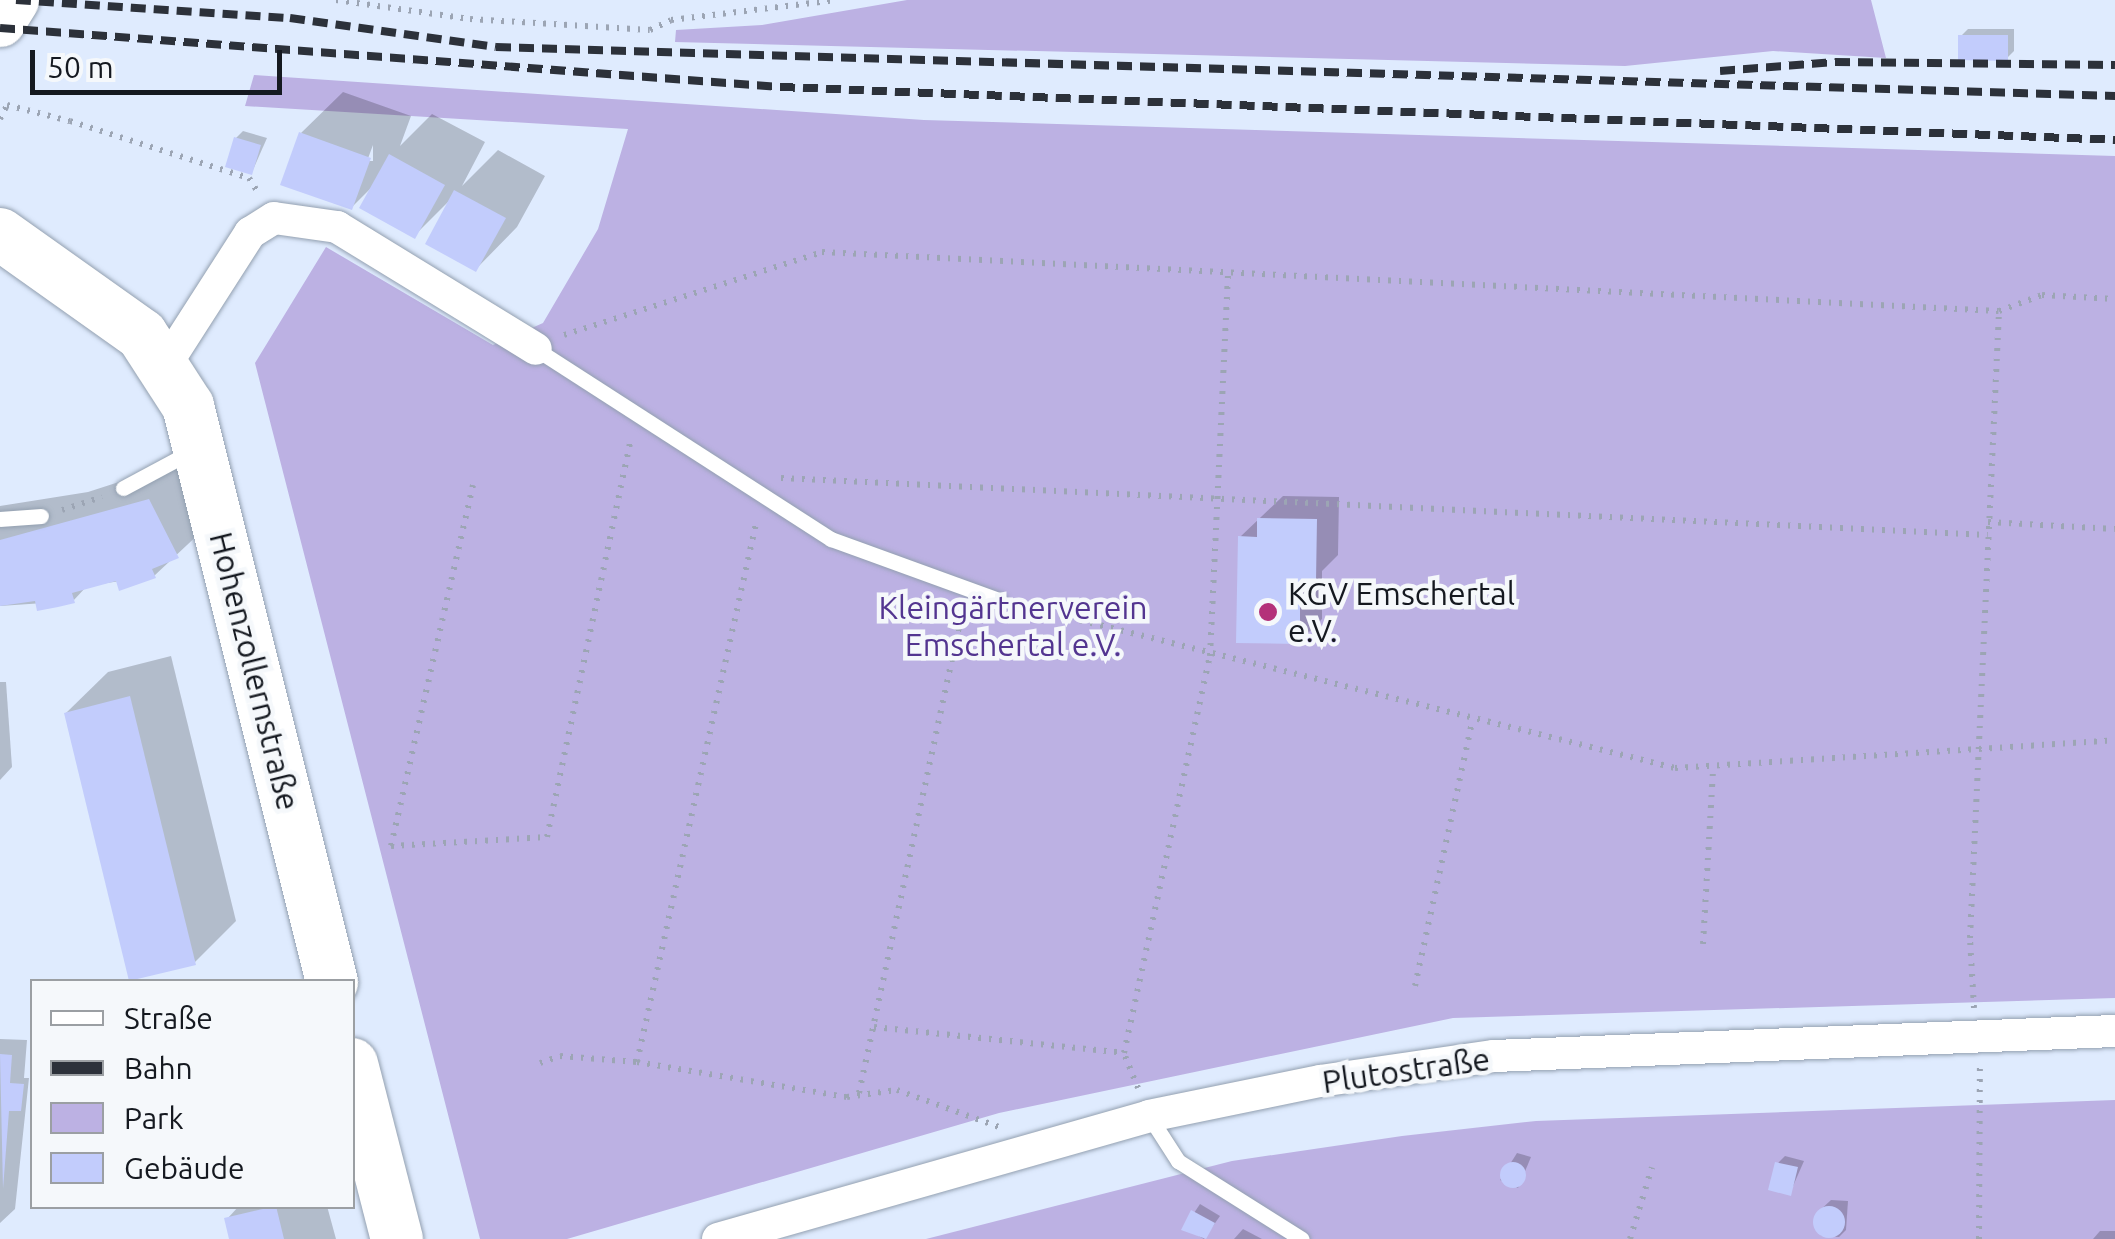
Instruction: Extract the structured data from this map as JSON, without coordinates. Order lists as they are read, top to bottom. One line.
{"streets":{"main road":["Hohenzollernstraße"],"street":["Plutostraße"]},"parks":["Kleingärtnerverein Emschertal e.V."],"places":["KGV Emschertal e.V."],"legend":["Straße","Bahn","Park","Gebäude"],"scale_bar":"50 m"}
